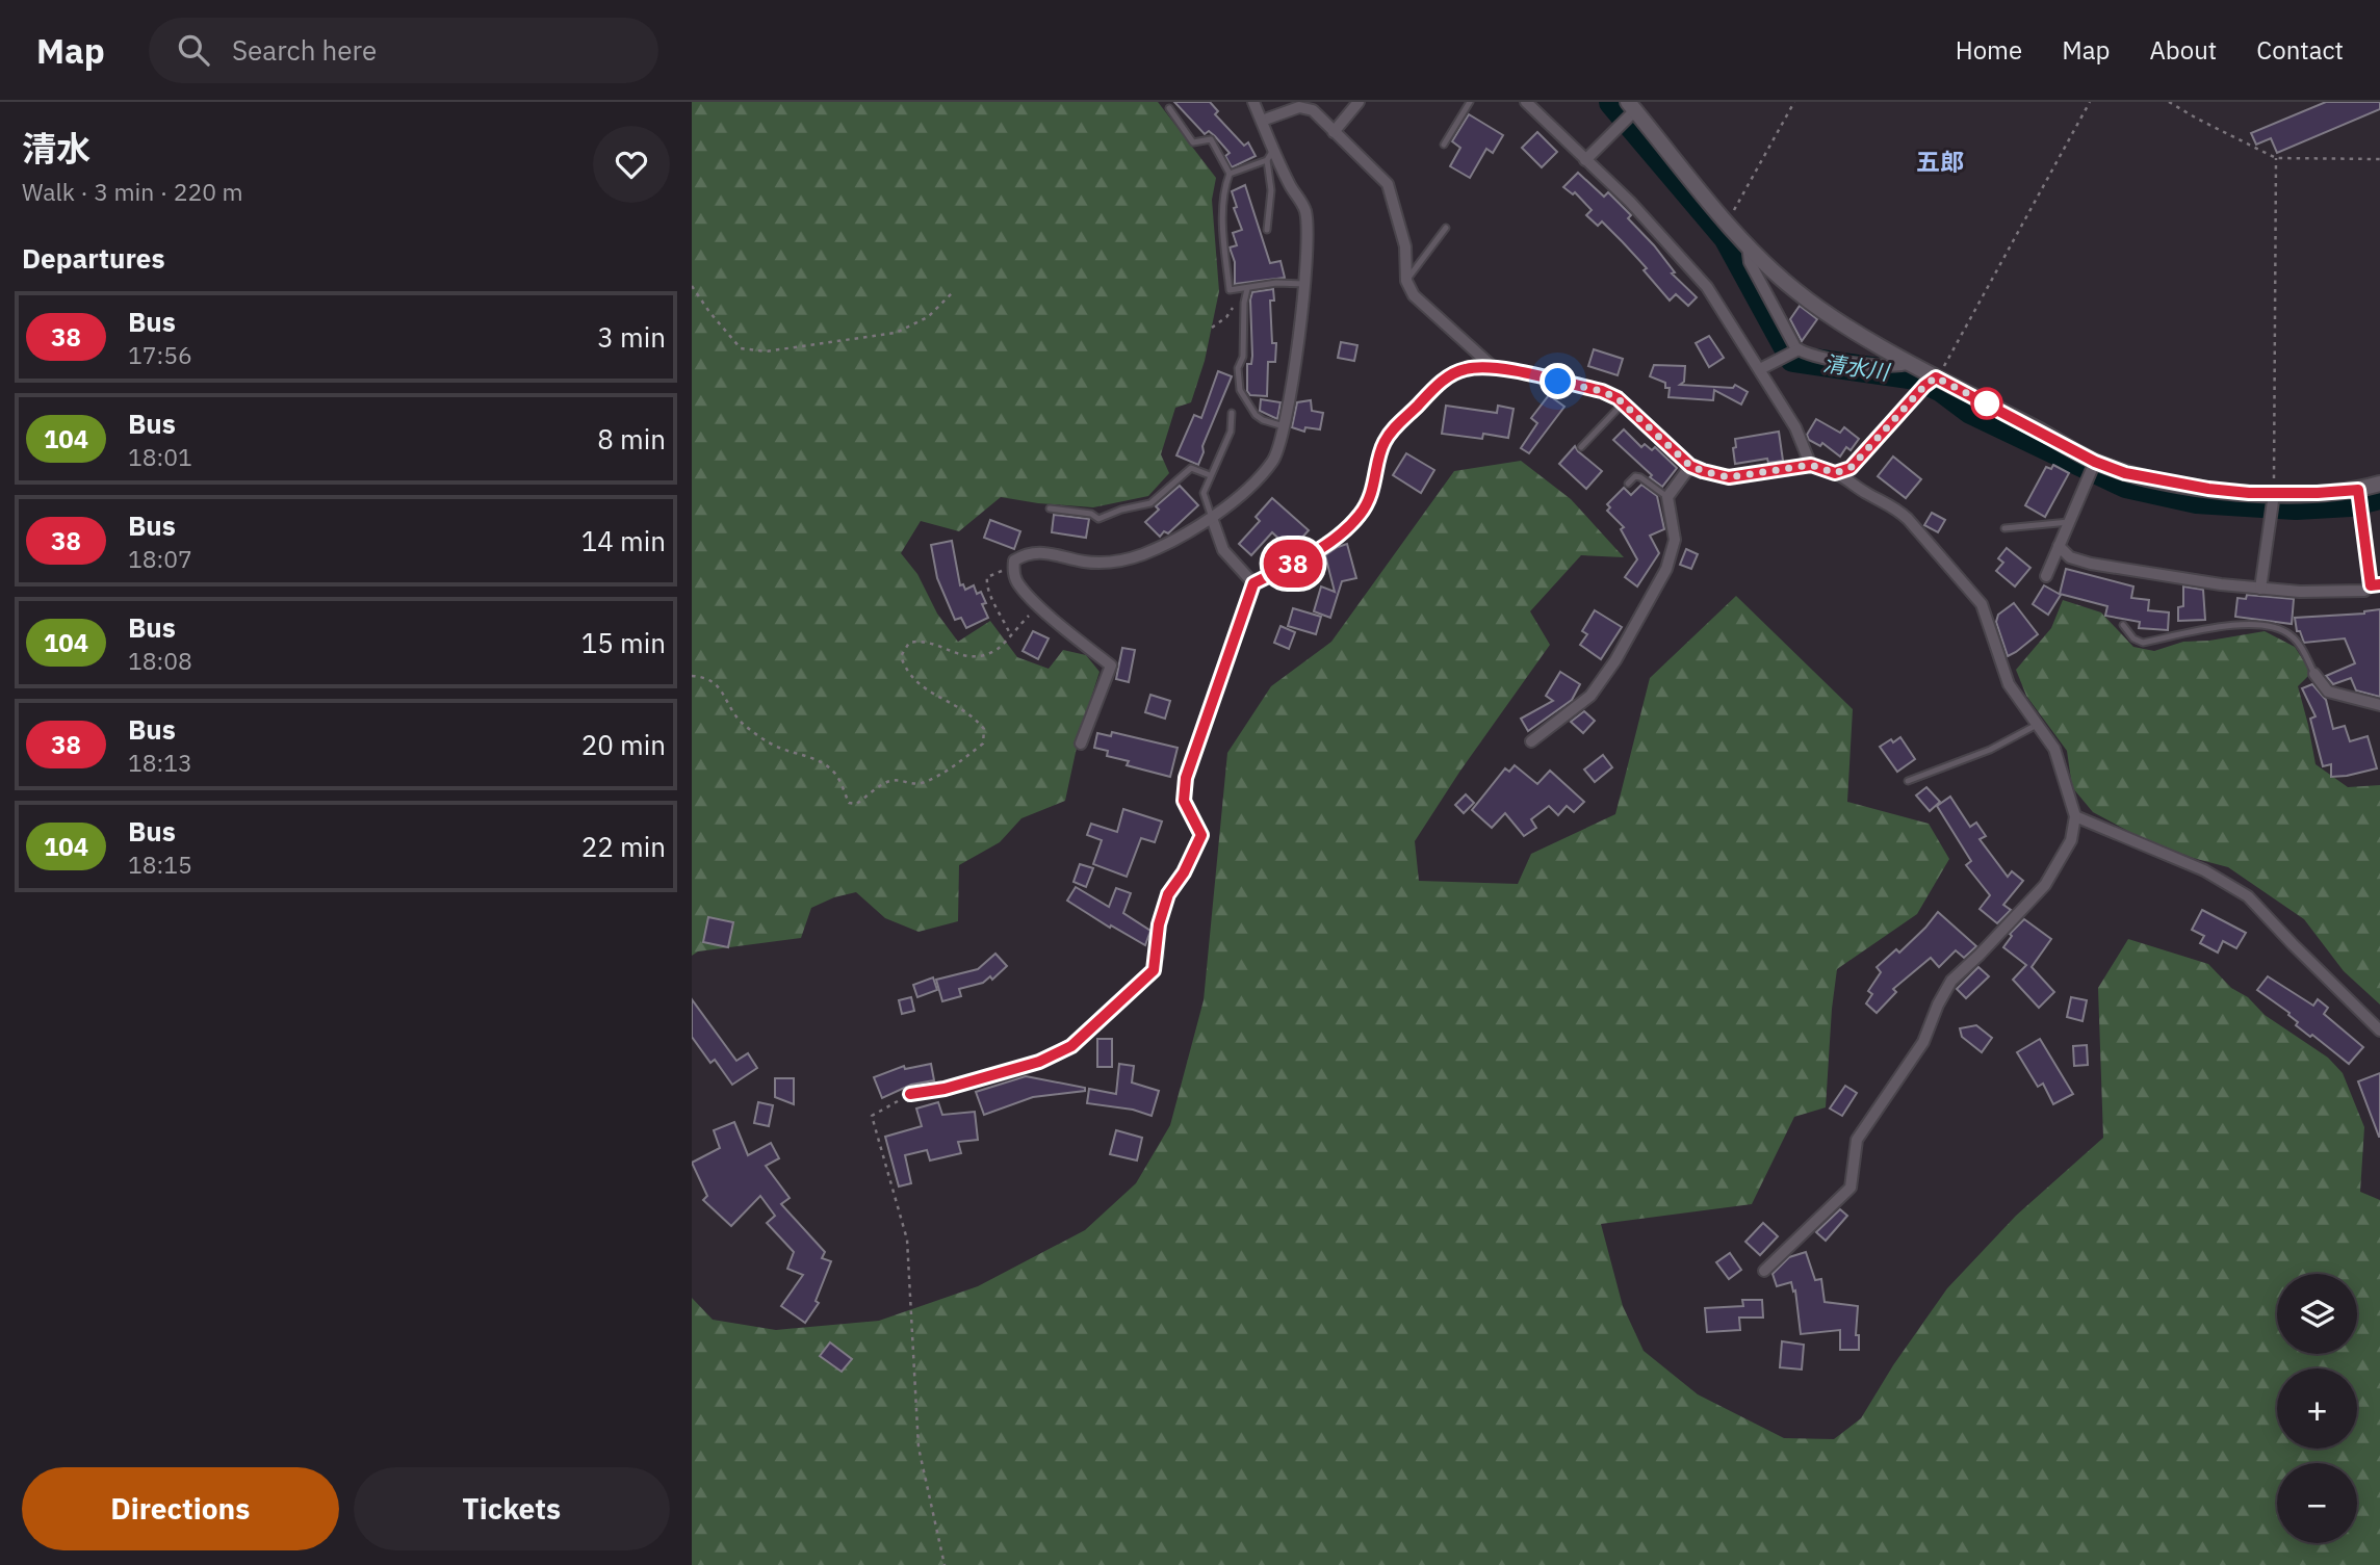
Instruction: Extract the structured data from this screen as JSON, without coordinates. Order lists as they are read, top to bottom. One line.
{"districts":["五郎"],"water":["清水川"],"lines":["bus line 38"],"page":{"header":"Map","search":"Search here","nav":["Home","Map","About","Contact"],"heading":[["清水","Walk · 3 min · 220 m"],"Departures"],"on_map":"38","list":[{"mark":"38","name":"Bus","note":"17:56","value":"3 min"},{"mark":"104","name":"Bus","note":"18:01","value":"8 min"},{"mark":"38","name":"Bus","note":"18:07","value":"14 min"},{"mark":"104","name":"Bus","note":"18:08","value":"15 min"},{"mark":"38","name":"Bus","note":"18:13","value":"20 min"},{"mark":"104","name":"Bus","note":"18:15","value":"22 min"}],"map_buttons":["+","−"],"buttons":["Directions","Tickets"]}}
